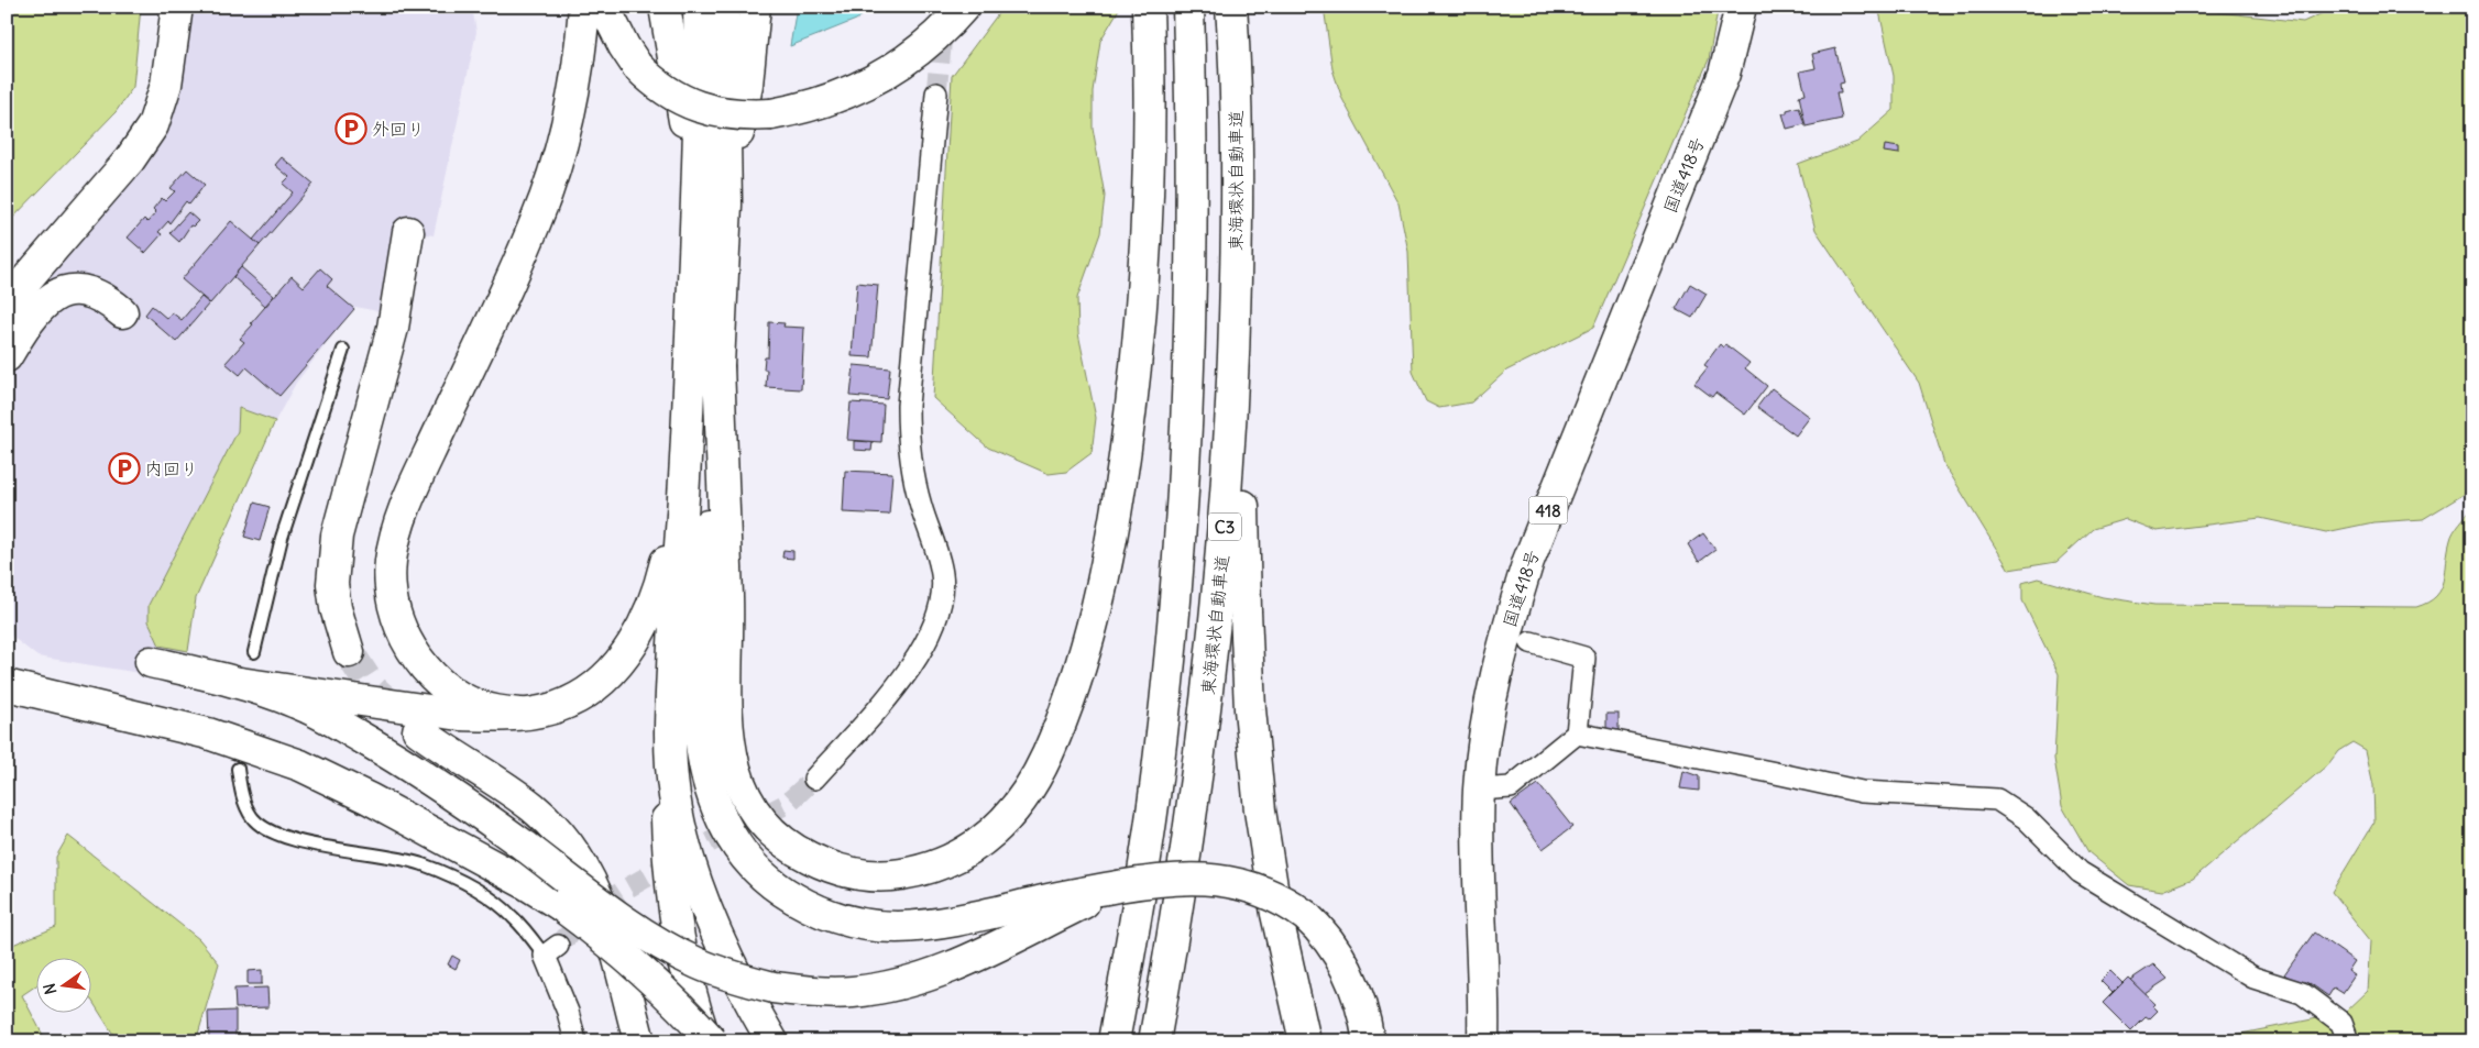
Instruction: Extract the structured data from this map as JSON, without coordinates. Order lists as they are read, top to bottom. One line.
{"streets":{"highway":["国道418号","東海環状自動車道","418","C3"]},"places":{"parking":["外回り","内回り"]},"north":"left"}
